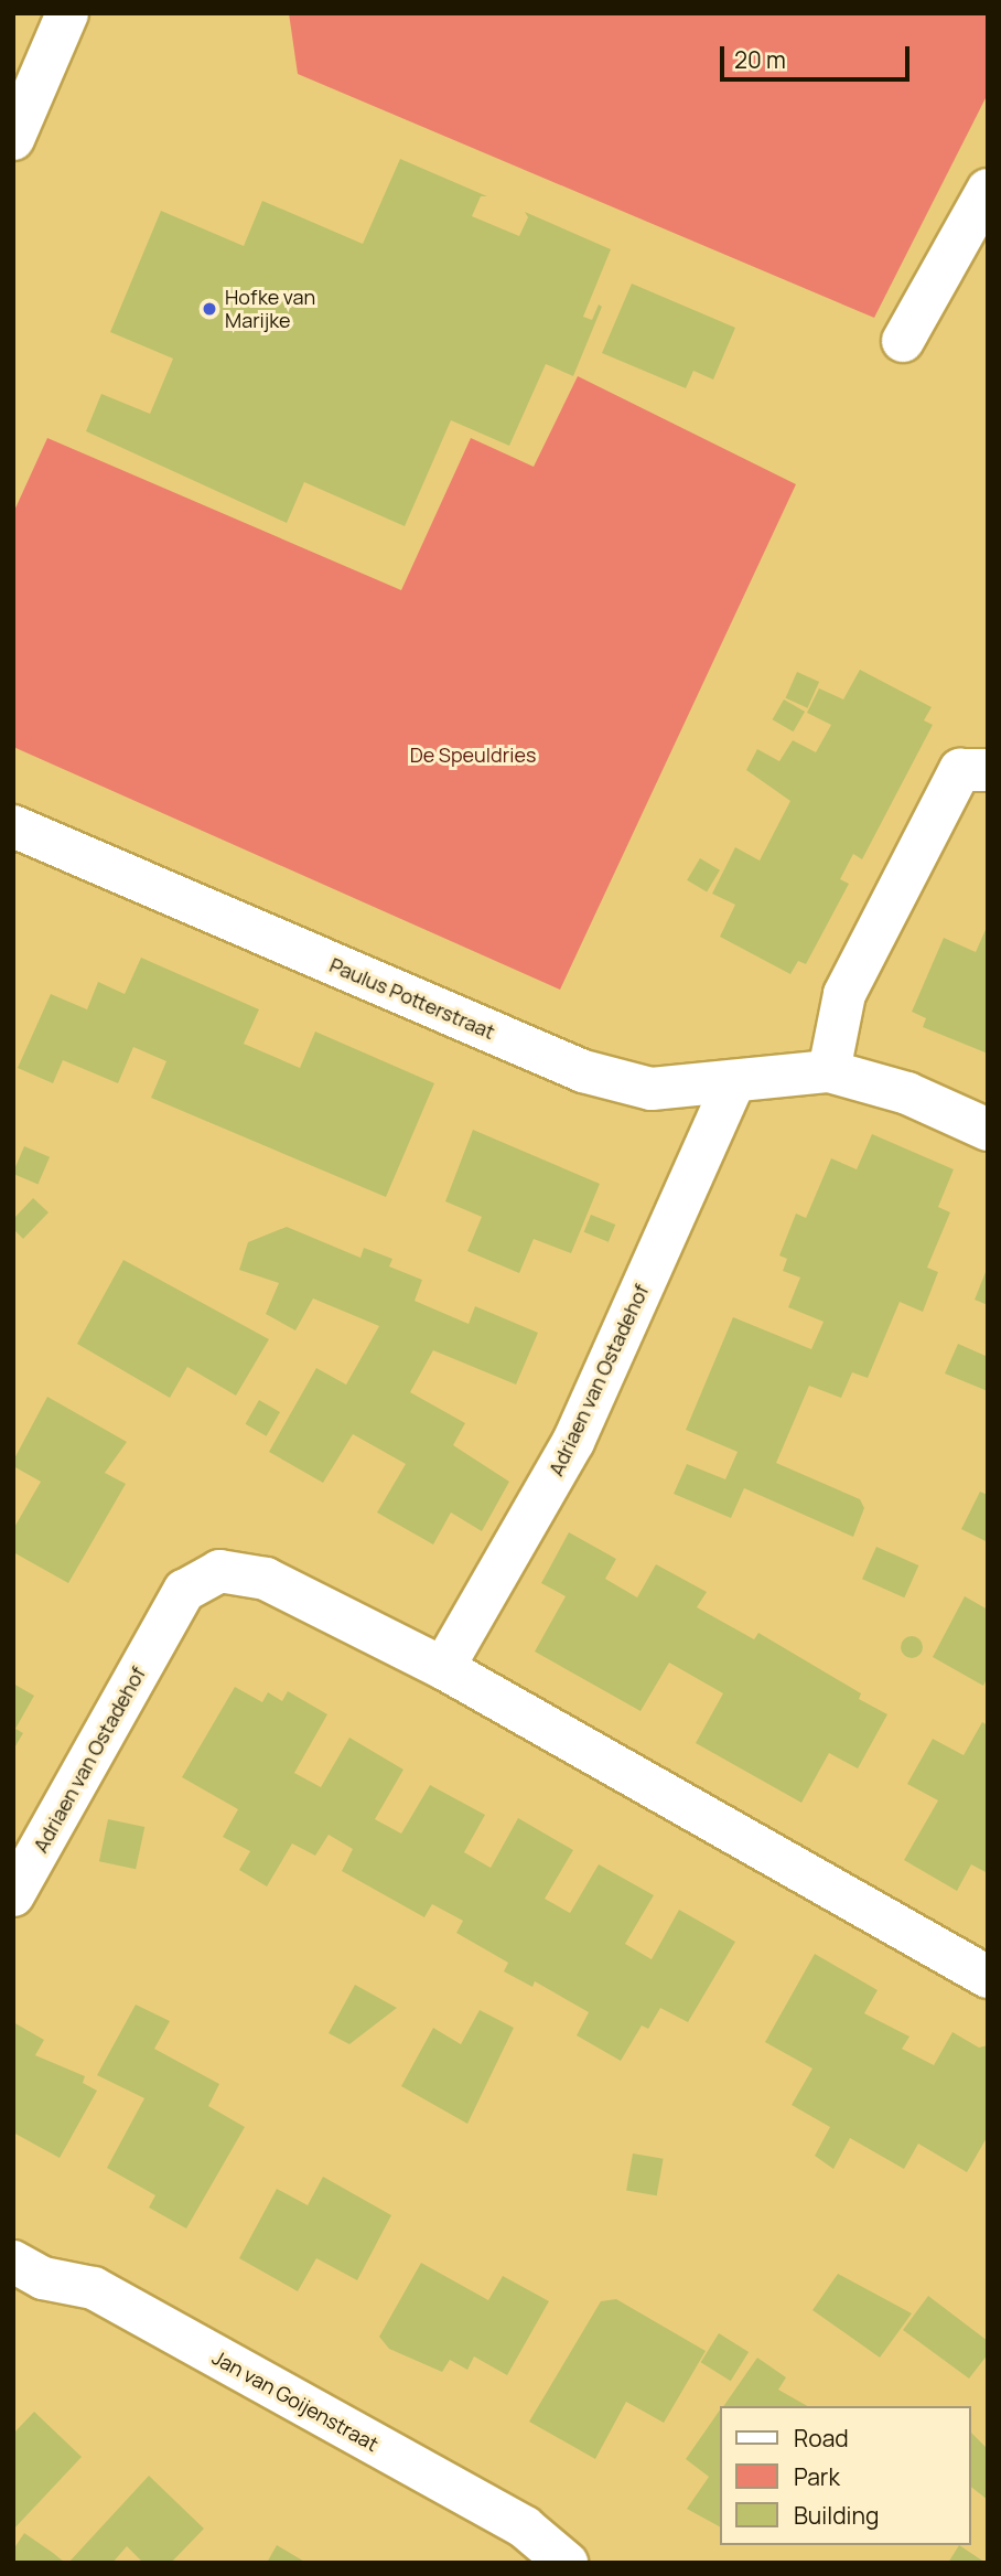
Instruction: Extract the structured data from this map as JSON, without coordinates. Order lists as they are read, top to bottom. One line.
{"streets":{"street":["Paulus Potterstraat","Adriaen van Ostadehof","Jan van Goijenstraat"]},"crossings":[["Paulus Potterstraat","Adriaen van Ostadehof"]],"parks":["De Speuldries"],"places":["Hofke van Marijke"],"legend":["Road","Park","Building"],"scale_bar":"20 m"}
